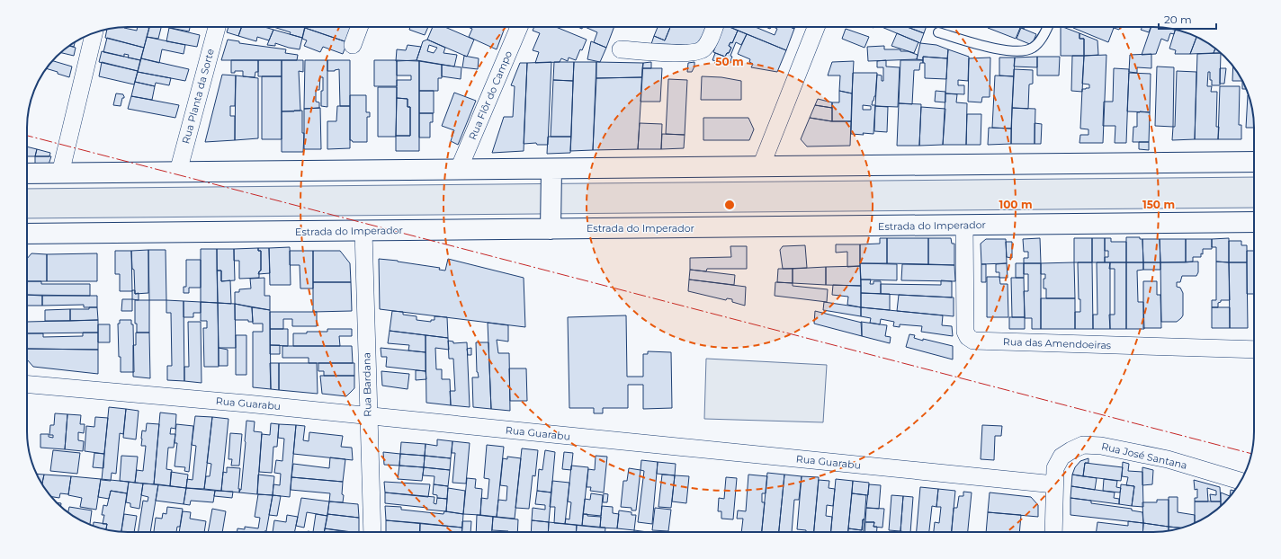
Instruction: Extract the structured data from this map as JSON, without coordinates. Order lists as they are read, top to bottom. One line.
{"streets":{"main road":["Estrada do Imperador"],"street":["Rua Flôr do Campo","Rua Planta da Sorte","Rua das Amendoeiras","Rua Bardana","Rua Guarabu","Rua José Santana"]},"crossings":[["Estrada do Imperador","Rua das Amendoeiras"],["Estrada do Imperador","Rua Bardana"],["Rua Bardana","Rua Guarabu"],["Rua Guarabu","Rua José Santana"]],"scale_bar":"20 m","rings":["50 m","100 m","150 m"]}
